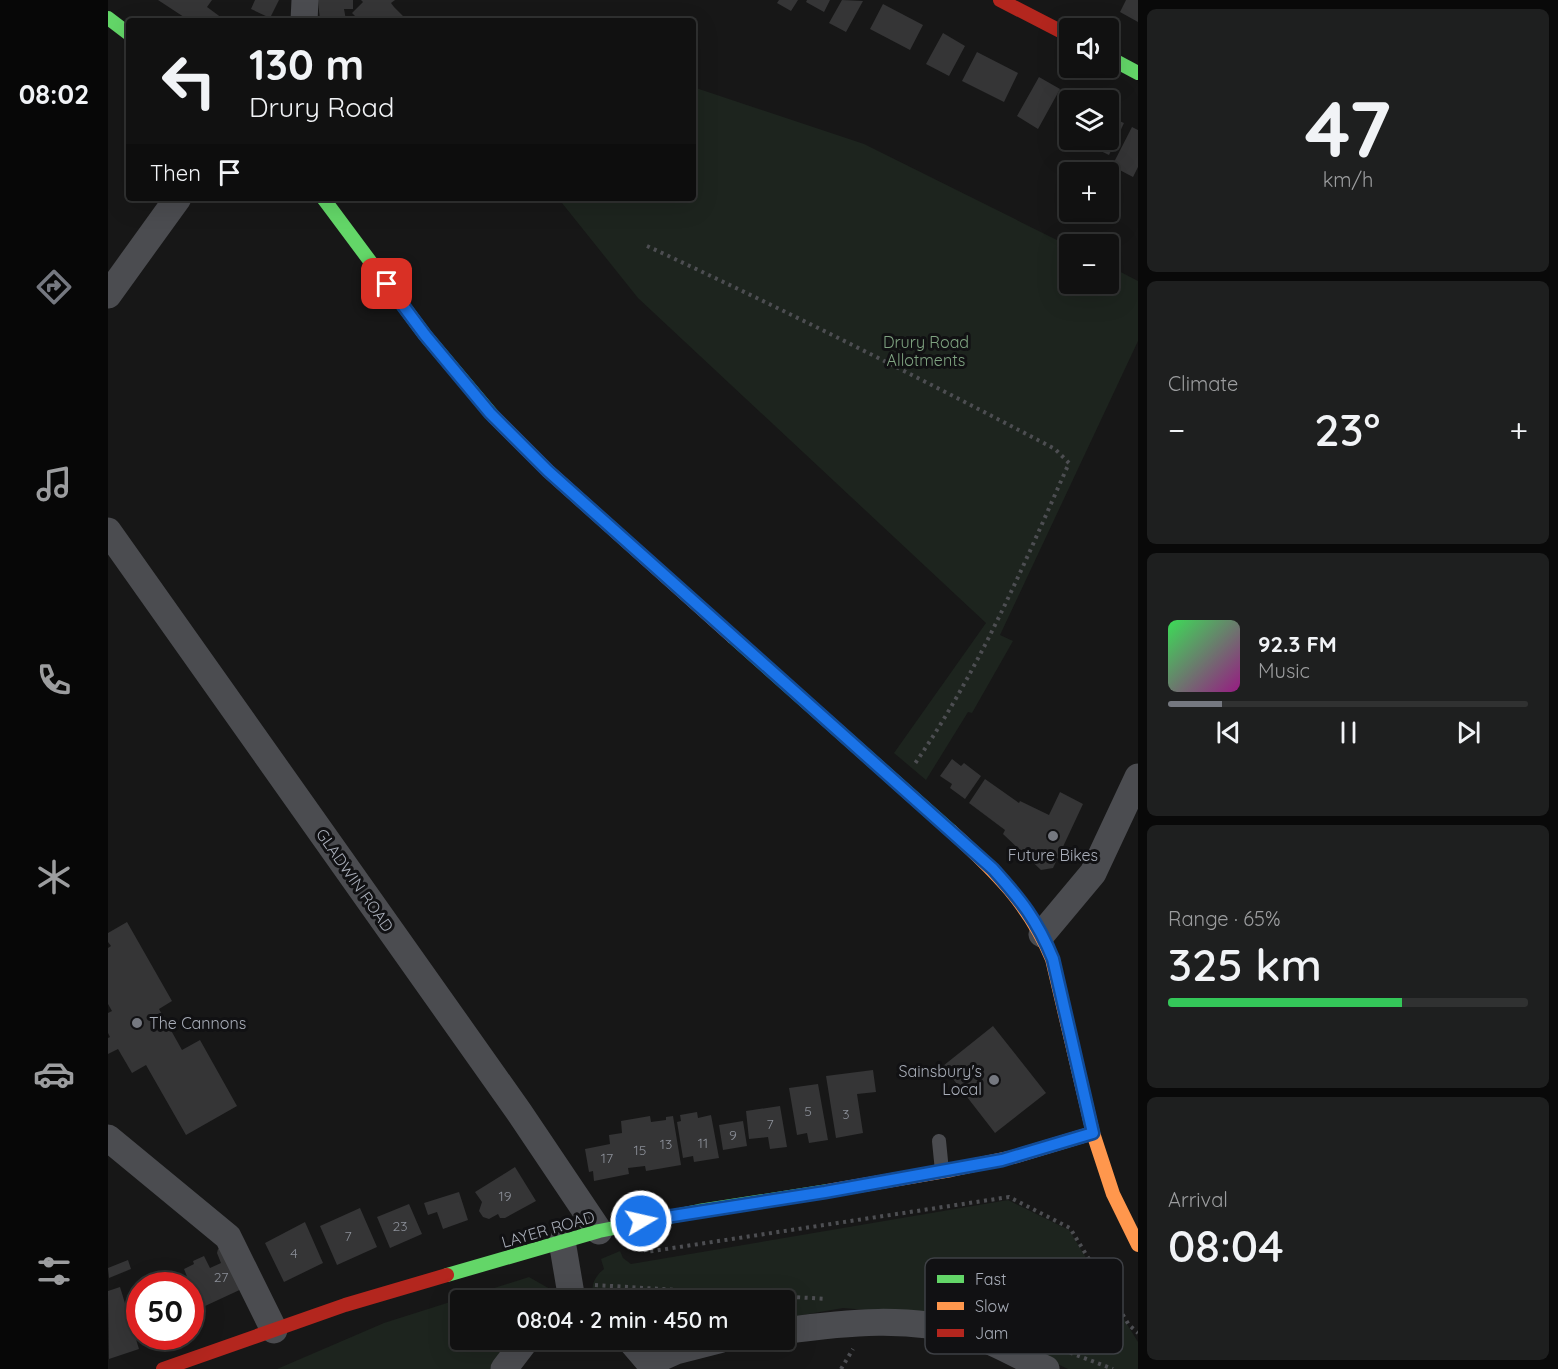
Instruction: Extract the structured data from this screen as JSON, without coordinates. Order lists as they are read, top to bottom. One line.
{"streets":{"main road":["LAYER ROAD"],"street":["GLADWIN ROAD"]},"crossings":[["GLADWIN ROAD","LAYER ROAD"]],"parks":["Drury Road Allotments"],"places":["Future Bikes","The Cannons","Sainsbury's Local"],"house_numbers":["5","3","7","9","11","13","15","17","19","23","7","4","27"],"legend":["Fast","Slow","Jam"],"page":{"tabs":"08:02","tile":[["47","km/h"],"Climate",["Range · 65%","325 km"],["Arrival","08:04"]],"map_buttons":["+","−"],"turn":["130 m","Drury Road"],"then":"Then","heat":["−","23°","+"],"song":["92.3 FM","Music"],"limit":"50","trip":"08:04 · 2 min · 450 m"}}
